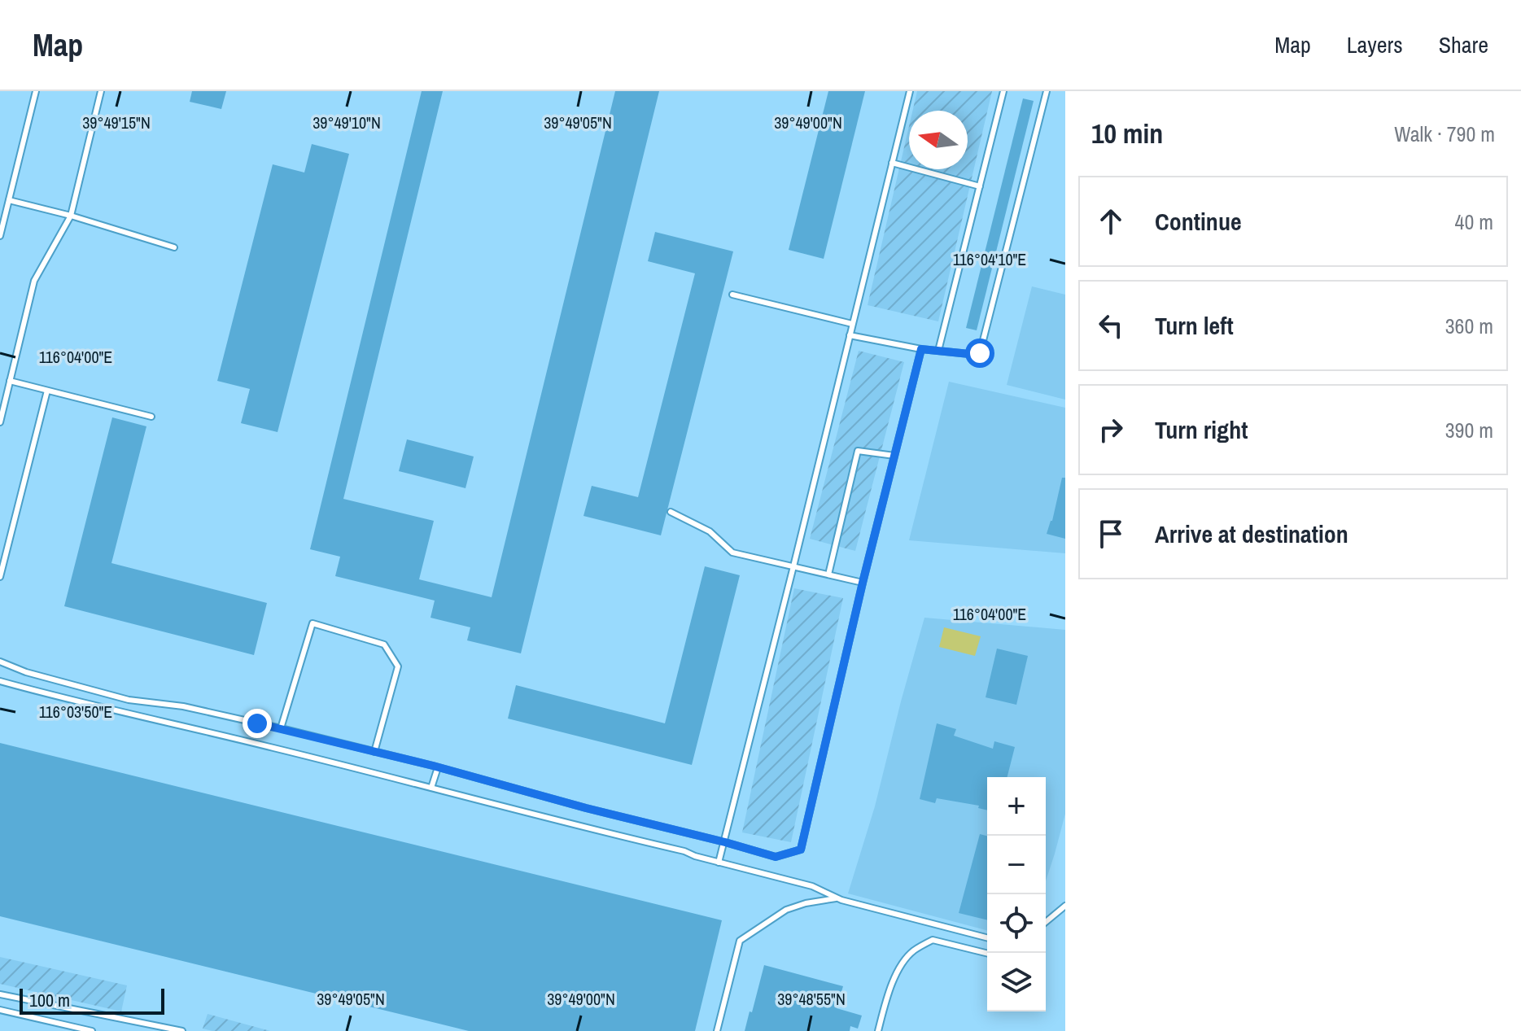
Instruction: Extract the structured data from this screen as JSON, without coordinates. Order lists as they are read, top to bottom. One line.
{"scale_bar":"100 m","north":"left","page":{"header":"Map","nav":["Map","Layers","Share"],"heading":["10 min","Walk · 790 m"],"list":[["Continue","40 m"],["Turn left","360 m"],["Turn right","390 m"],"Arrive at destination"],"map_buttons":["+","−"],"scale":"100 m"},"coordinates":["39°49'15\"N","39°49'10\"N","39°49'05\"N","39°49'00\"N","116°04'10\"E","116°04'00\"E","116°03'50\"E","39°48'55\"N"]}
